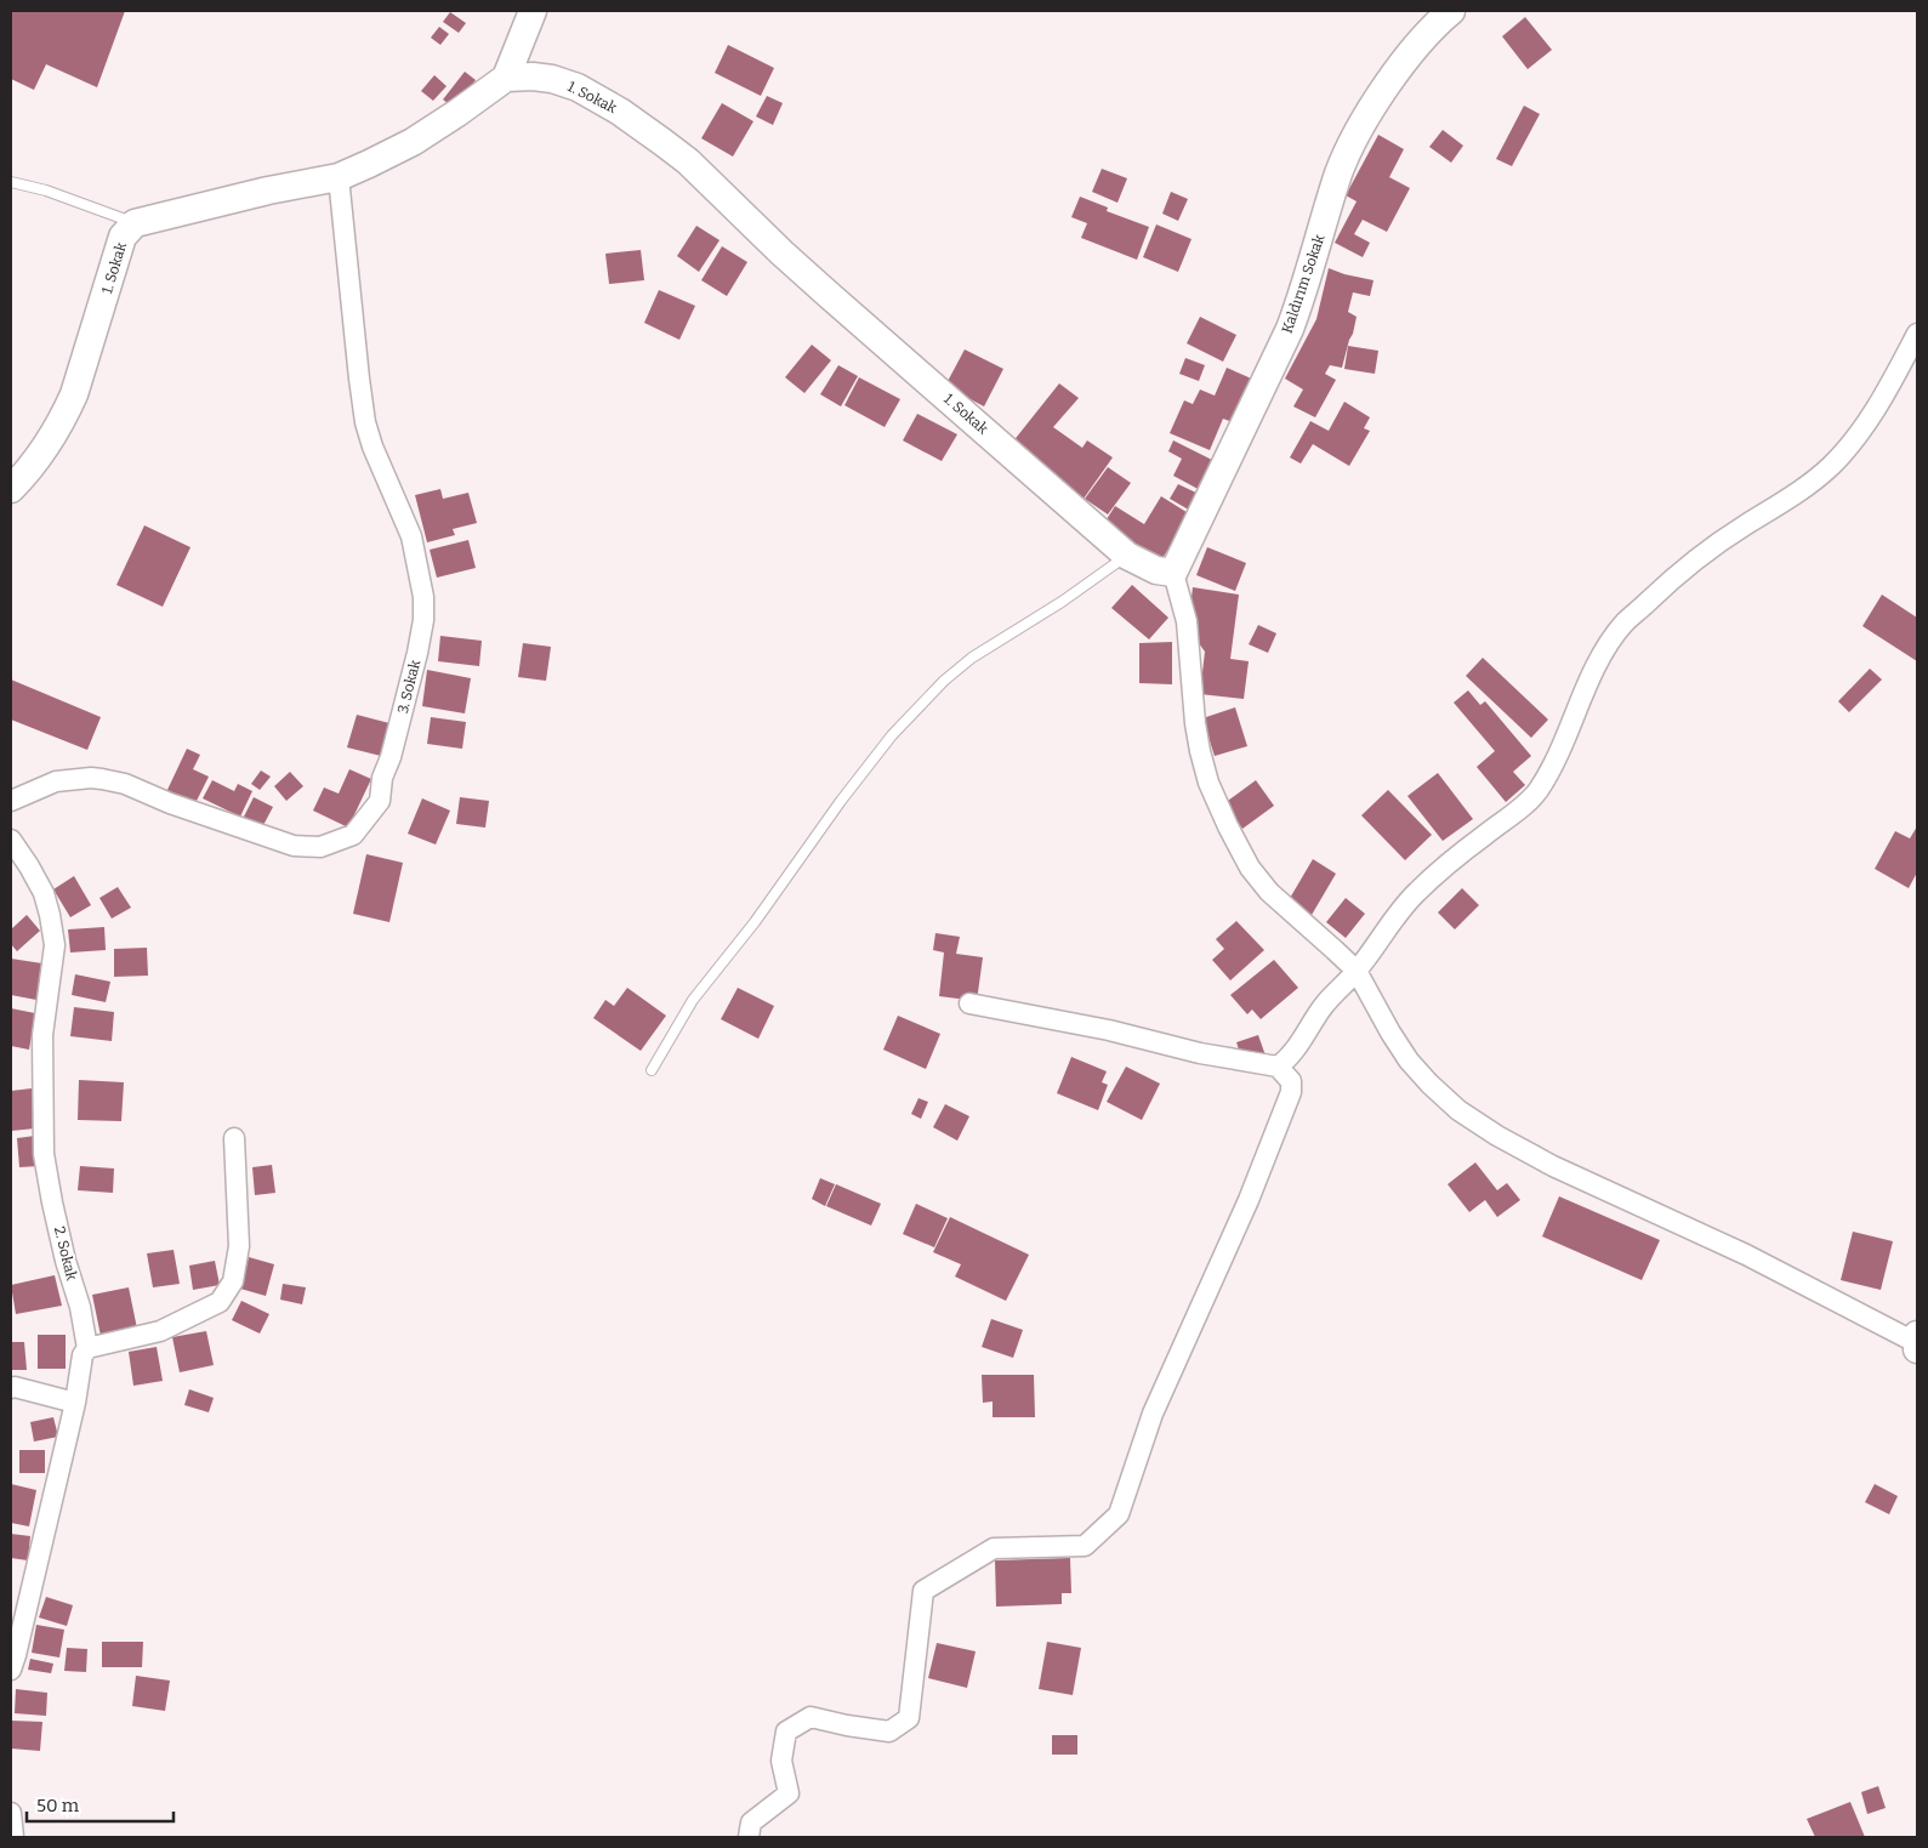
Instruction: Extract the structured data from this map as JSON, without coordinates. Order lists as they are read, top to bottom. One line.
{"streets":{"street":["1. Sokak","Kaldırım Sokak","3. Sokak","2. Sokak"]},"crossings":[["1. Sokak","Kaldırım Sokak"],["1. Sokak","3. Sokak"]],"scale_bar":"50 m"}
